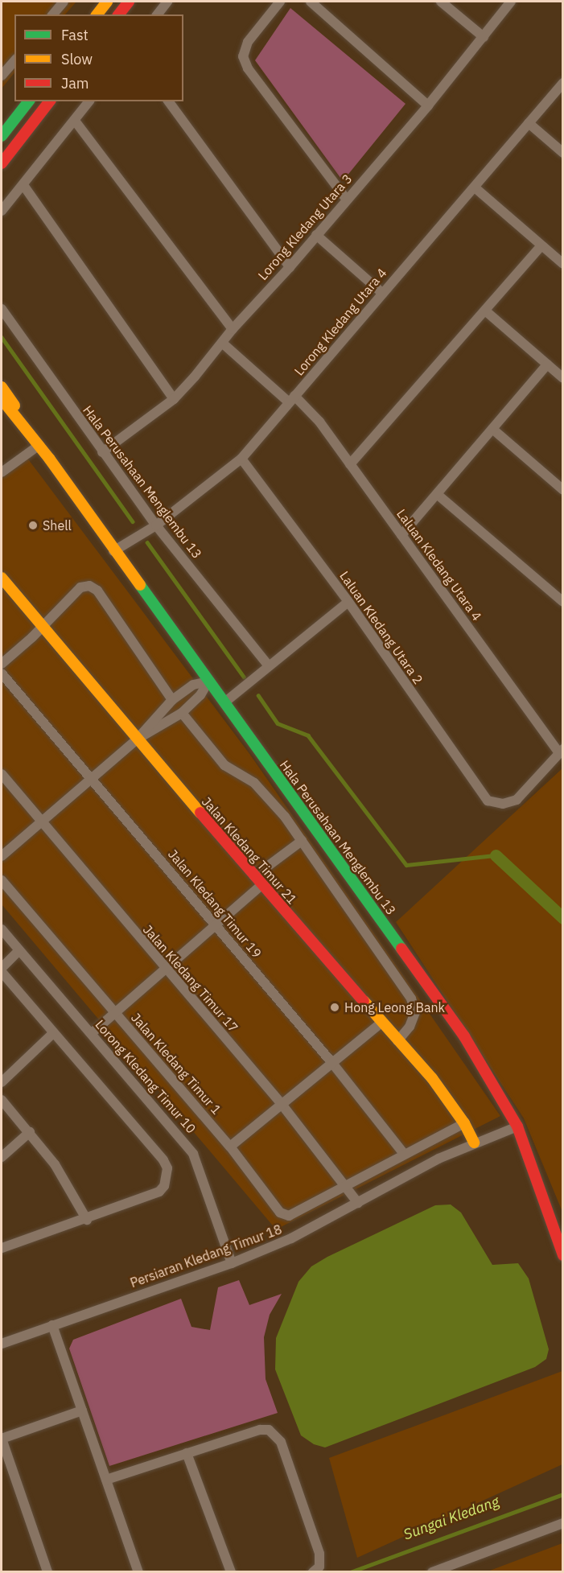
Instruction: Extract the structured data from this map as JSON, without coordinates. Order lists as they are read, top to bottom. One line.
{"streets":{"street":["Lorong Kledang Utara 3","Lorong Kledang Utara 4","Hala Perusahaan Menglembu 13","Laluan Kledang Utara 4","Laluan Kledang Utara 2","Jalan Kledang Timur 21","Jalan Kledang Timur 19","Jalan Kledang Timur 17","Jalan Kledang Timur 1","Lorong Kledang Timur 10","Persiaran Kledang Timur 18"]},"crossings":[["Lorong Kledang Utara 3","Hala Perusahaan Menglembu 13"],["Lorong Kledang Utara 3","Laluan Kledang Utara 4"],["Lorong Kledang Utara 4","Hala Perusahaan Menglembu 13"],["Lorong Kledang Utara 4","Laluan Kledang Utara 4"],["Lorong Kledang Utara 4","Laluan Kledang Utara 2"],["Hala Perusahaan Menglembu 13","Persiaran Kledang Timur 18"],["Laluan Kledang Utara 4","Laluan Kledang Utara 2"],["Jalan Kledang Timur 21","Jalan Kledang Timur 1"],["Jalan Kledang Timur 21","Persiaran Kledang Timur 18"],["Jalan Kledang Timur 19","Jalan Kledang Timur 1"],["Jalan Kledang Timur 17","Jalan Kledang Timur 1"],["Jalan Kledang Timur 17","Persiaran Kledang Timur 18"],["Lorong Kledang Timur 10","Persiaran Kledang Timur 18"]],"water":["Sungai Kledang"],"places":["Shell","Hong Leong Bank"],"legend":["Fast","Slow","Jam"]}
